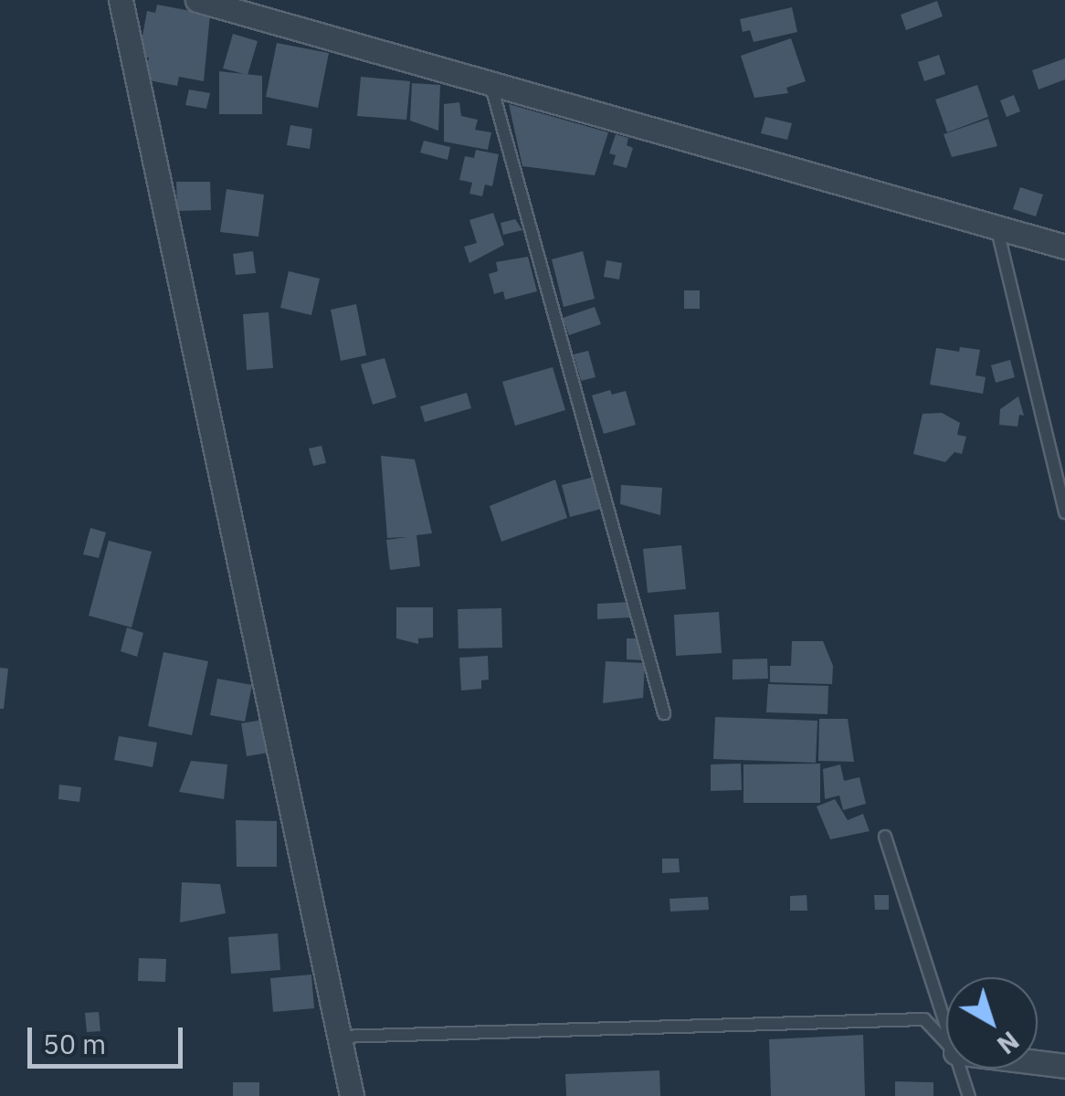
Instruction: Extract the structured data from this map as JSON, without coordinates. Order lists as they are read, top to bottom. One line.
{"scale_bar":"50 m","north":"bottom right"}
